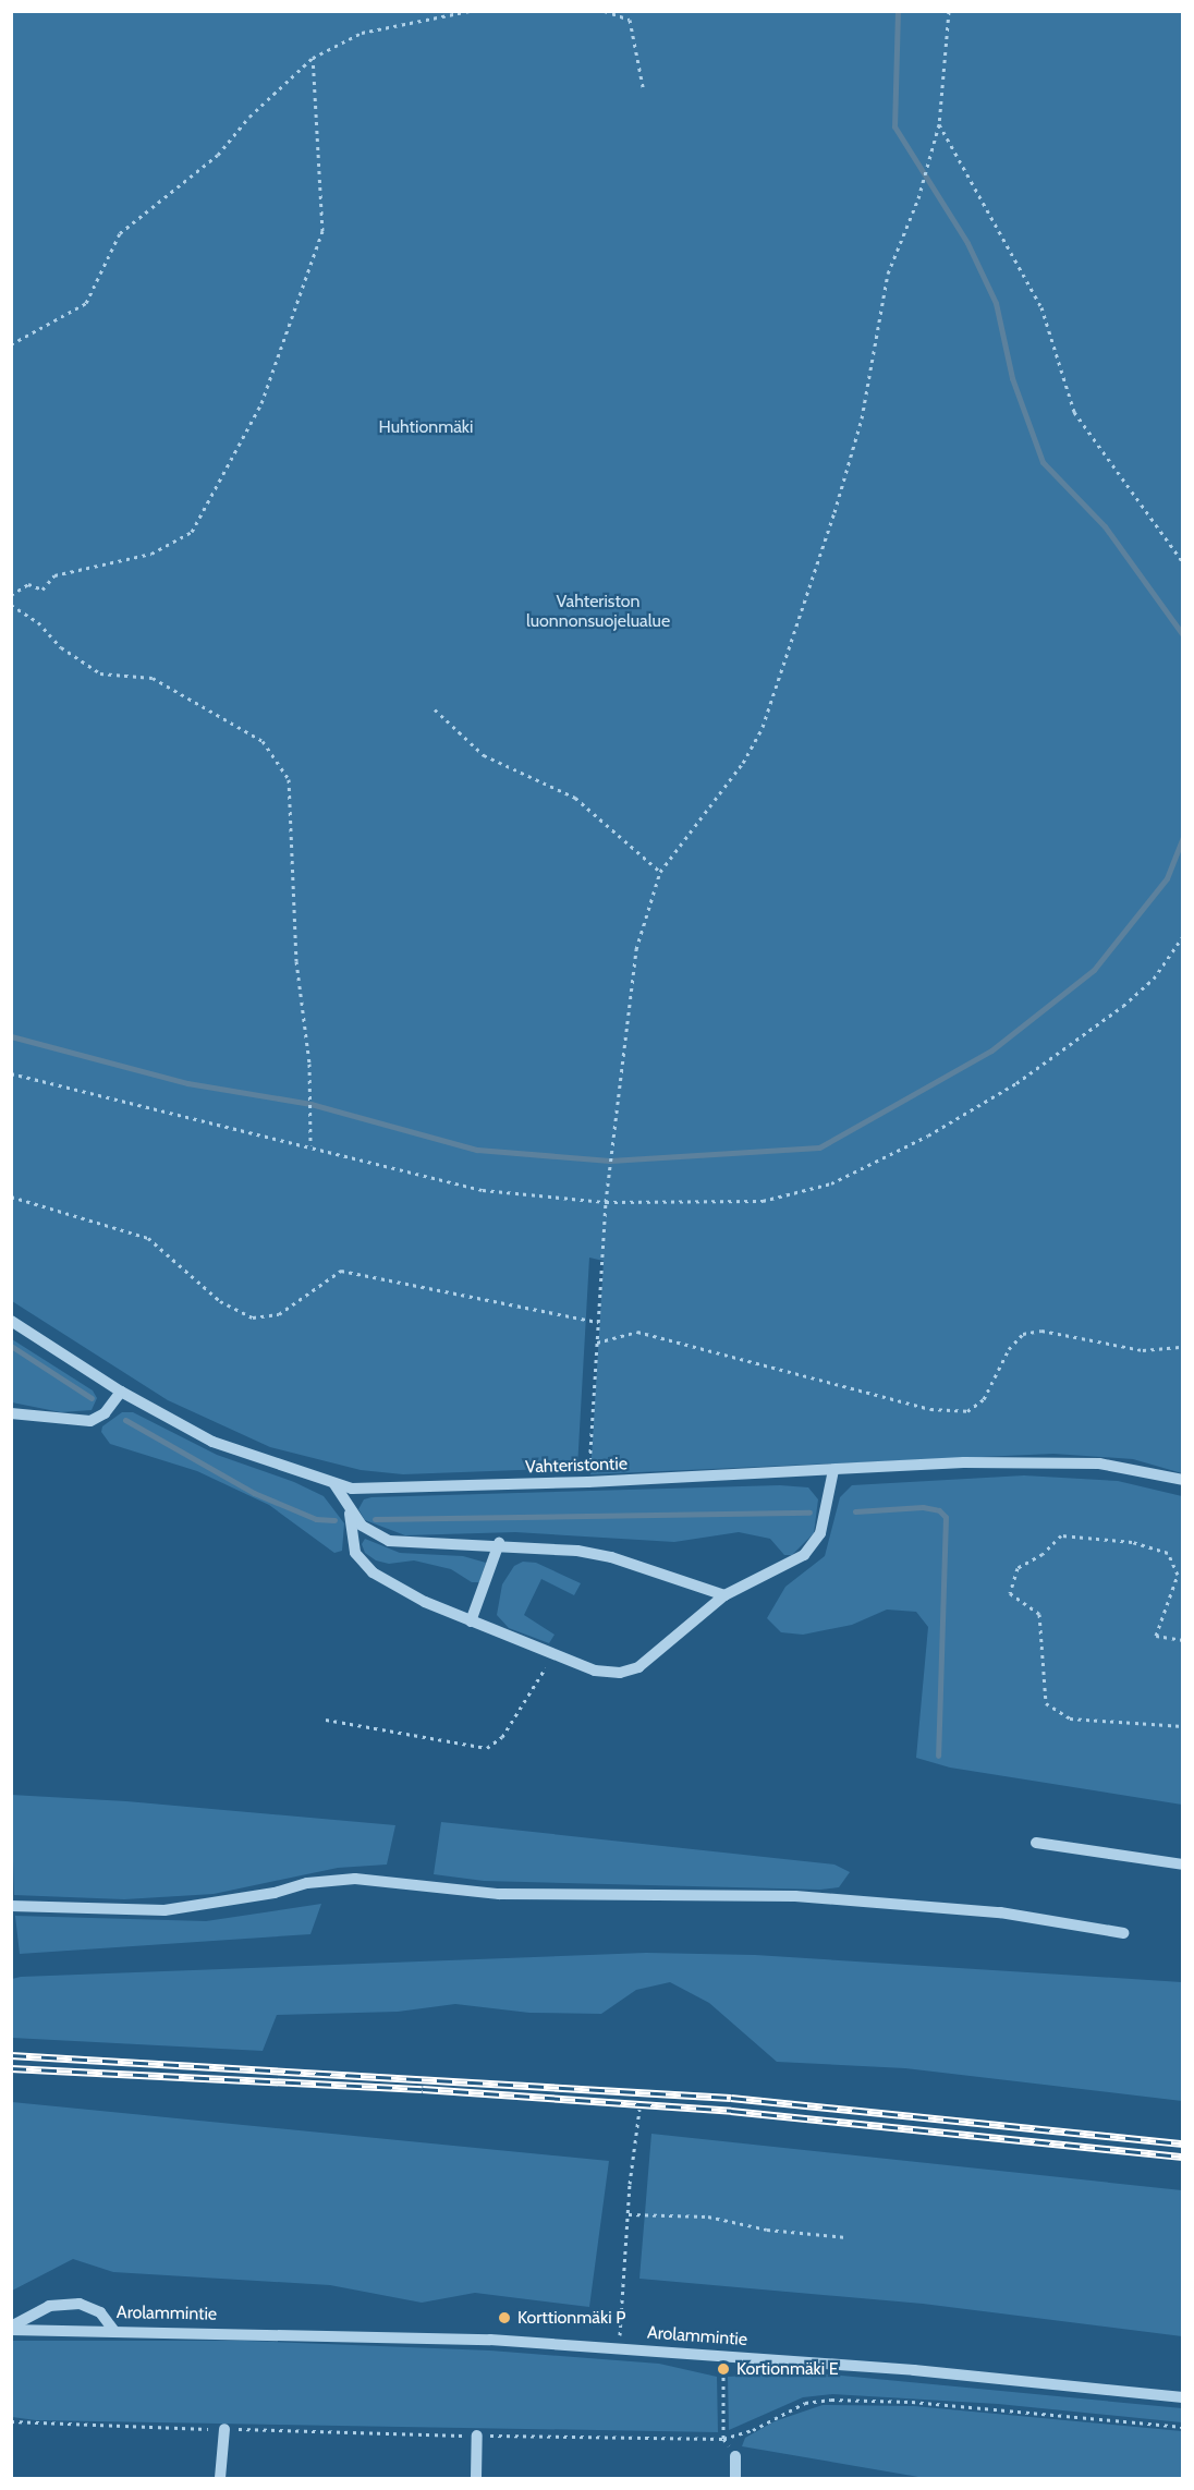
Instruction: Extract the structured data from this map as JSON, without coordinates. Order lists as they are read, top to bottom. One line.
{"streets":{"street":["Vahteristontie","Arolammintie"]},"parks":["Huhtionmäki","Vahteriston luonnonsuojelualue"],"places":["Korttionmäki P","Kortionmäki E"]}
